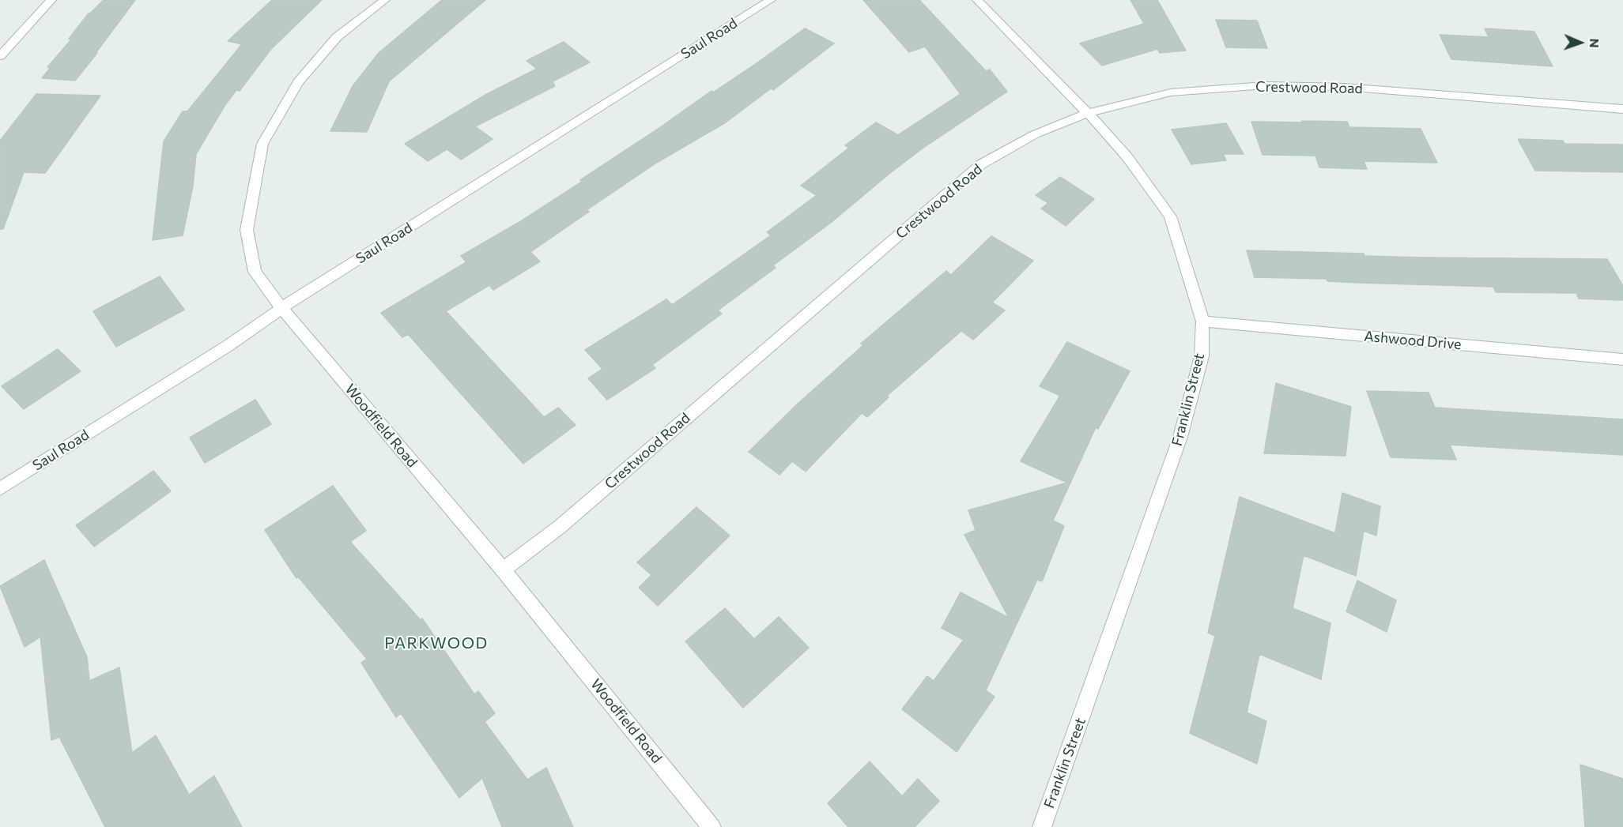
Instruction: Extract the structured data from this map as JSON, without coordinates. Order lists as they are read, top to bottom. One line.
{"streets":{"street":["Saul Road","Crestwood Road","Ashwood Drive","Franklin Street","Woodfield Road"]},"crossings":[["Saul Road","Woodfield Road"],["Crestwood Road","Franklin Street"],["Crestwood Road","Woodfield Road"],["Ashwood Drive","Franklin Street"]],"districts":["PARKWOOD"],"north":"right"}
